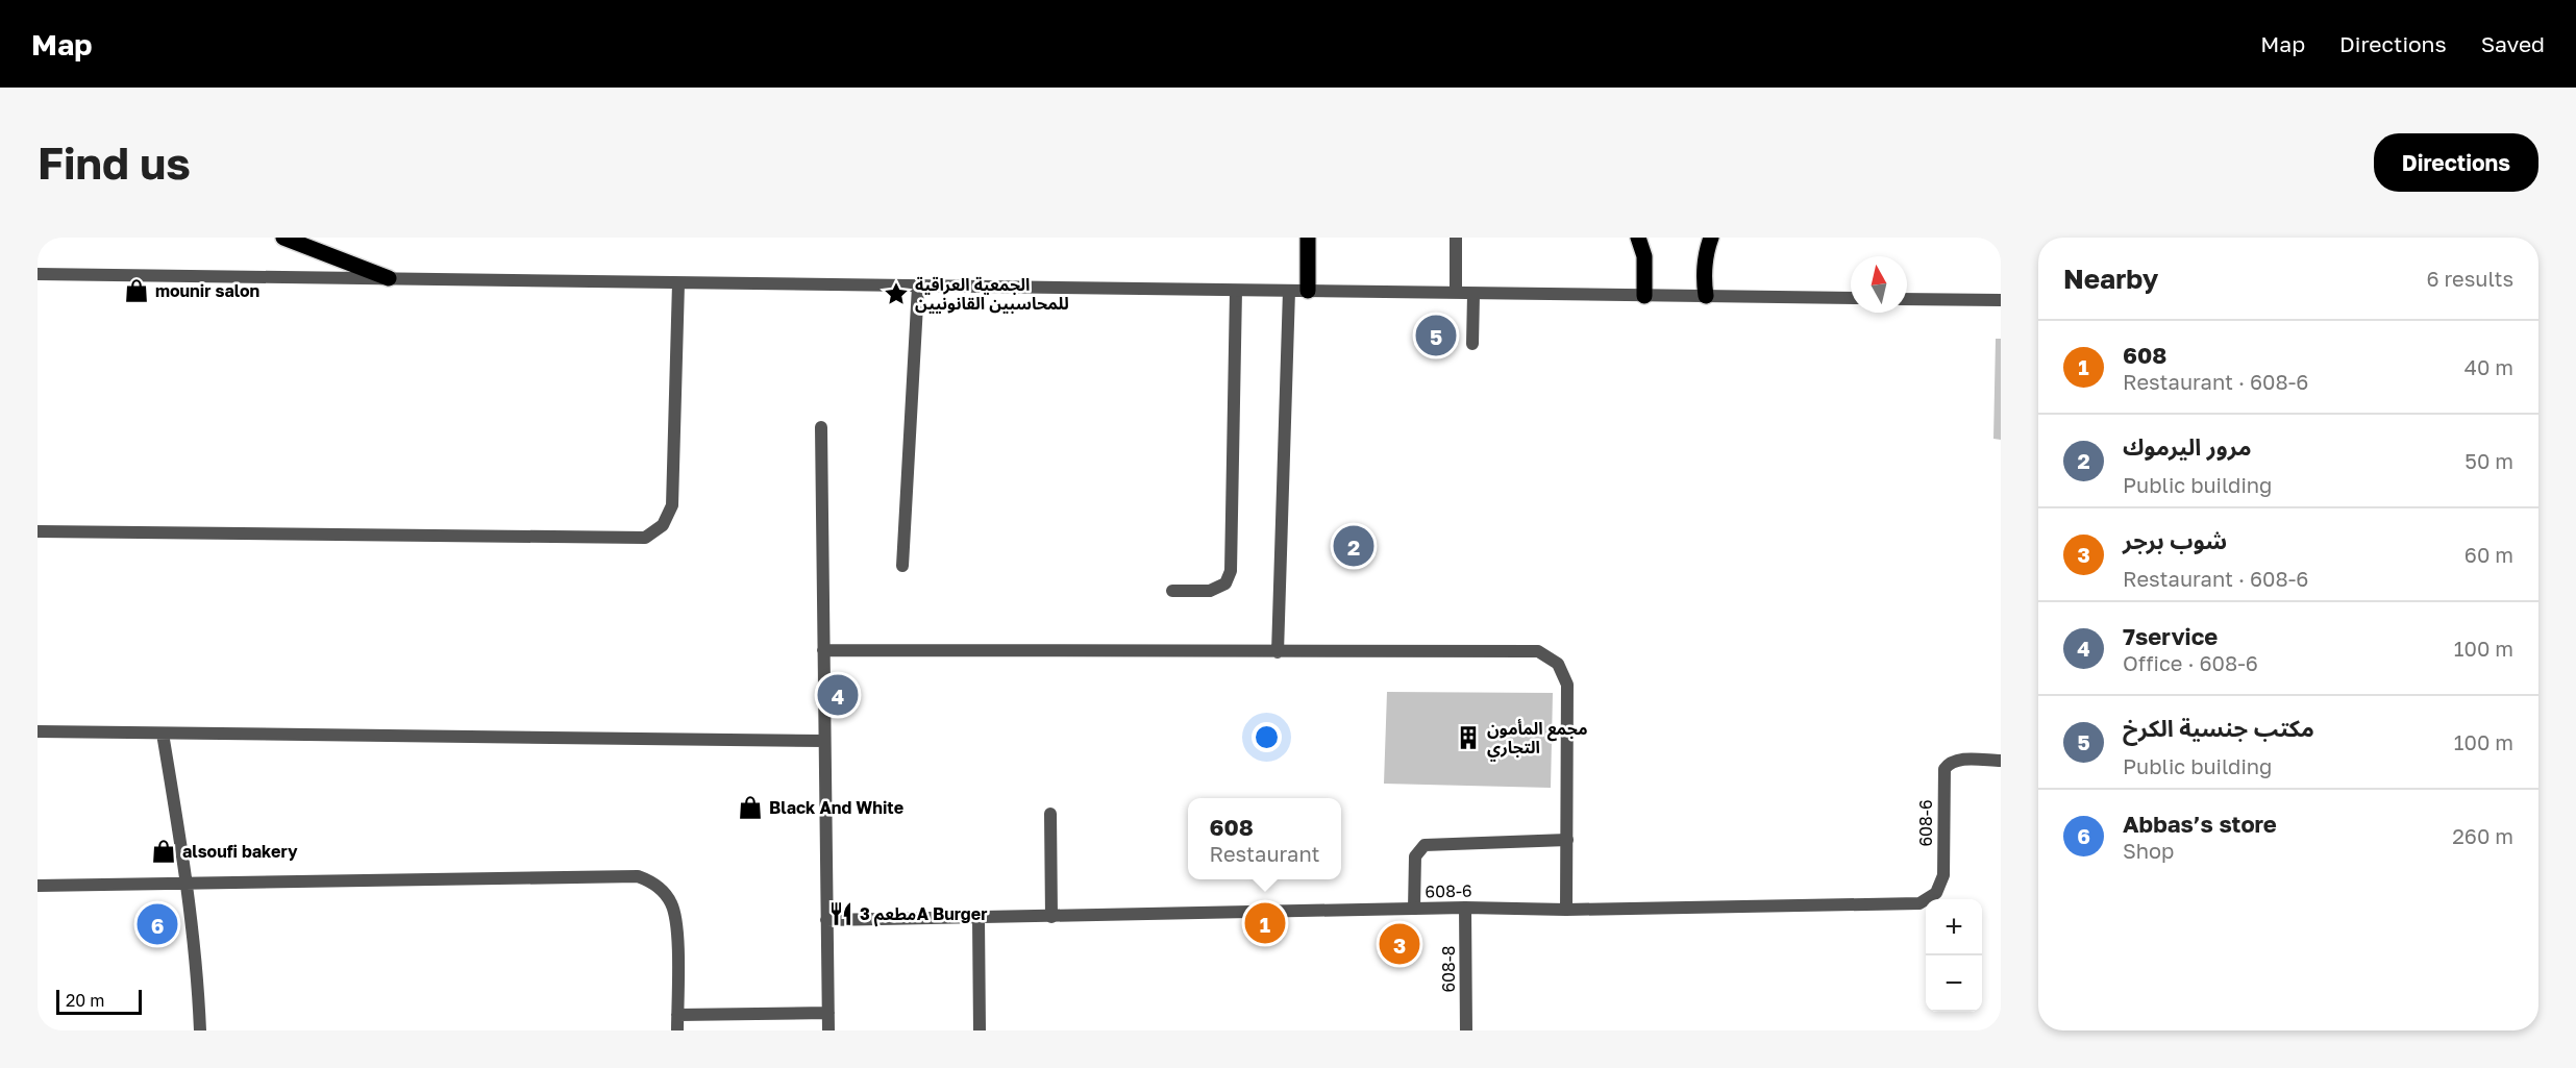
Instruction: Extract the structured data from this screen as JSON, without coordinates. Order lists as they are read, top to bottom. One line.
{"streets":{"street":["608-6","608-8"]},"crossings":[["608-6","608-8"]],"places":{"shop":["mounir salon","Black And White","alsoufi bakery"],"place":["الجمعية العراقية للمحاسبين القانونيين"],"building":["مجمع المأمون التجاري"],"restaurant":["مطعم 3A Burger"]},"scale_bar":"20 m","north":"top","page":{"header":"Map","nav":["Map","Directions","Saved"],"buttons":"Directions","title":"Find us","heading":["Nearby","6 results"],"pins":["5","2","4","1","6","3"],"list":[{"mark":"1","name":"608","note":"Restaurant · 608-6","value":"40 m"},{"mark":"2","name":"مرور اليرموك","note":"Public building","value":"50 m"},{"mark":"3","name":"شوب برجر","note":"Restaurant · 608-6","value":"60 m"},{"mark":"4","name":"7service","note":"Office · 608-6","value":"100 m"},{"mark":"5","name":"مكتب جنسية الكرخ","note":"Public building","value":"100 m"},{"mark":"6","name":"Abbas’s store","note":"Shop","value":"260 m"}],"popup":["608","Restaurant"],"map_buttons":["+","−"],"scale":"20 m"}}
